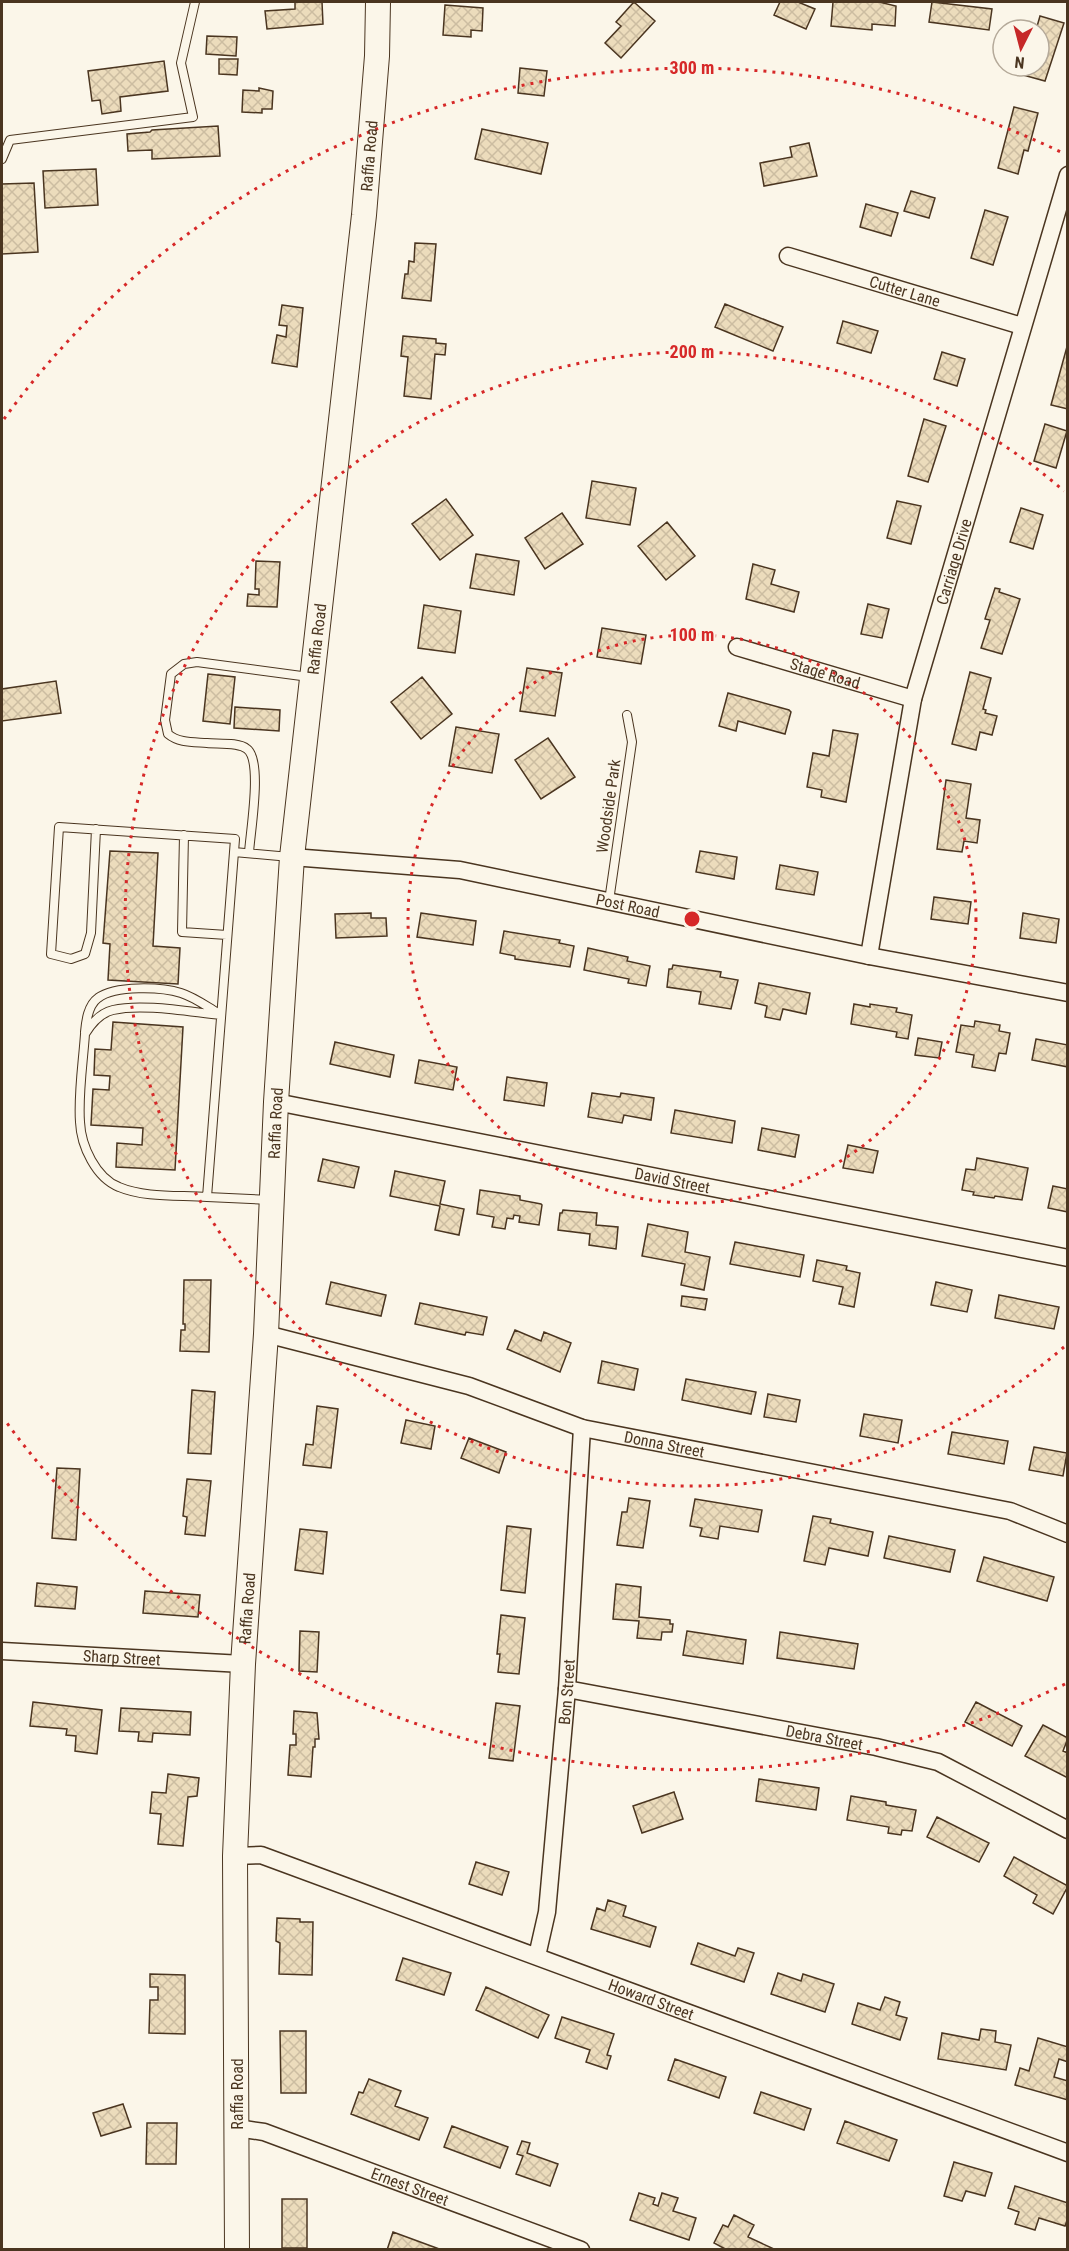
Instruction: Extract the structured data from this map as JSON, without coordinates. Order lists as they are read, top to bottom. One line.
{"streets":{"main road":["Raffia Road"],"street":["Cutter Lane","Carriage Drive","Stage Road","Post Road","David Street","Donna Street","Sharp Street","Bon Street","Debra Street","Howard Street","Ernest Street"],"lane":["Woodside Park"]},"crossings":[["Raffia Road","Post Road"],["Raffia Road","David Street"],["Raffia Road","Donna Street"],["Raffia Road","Sharp Street"],["Raffia Road","Howard Street"],["Raffia Road","Ernest Street"],["Cutter Lane","Carriage Drive"],["Carriage Drive","Stage Road"],["Carriage Drive","Post Road"],["Woodside Park","Post Road"],["Donna Street","Bon Street"],["Bon Street","Debra Street"],["Bon Street","Howard Street"]],"north":"bottom","rings":["300 m","200 m","100 m"]}
